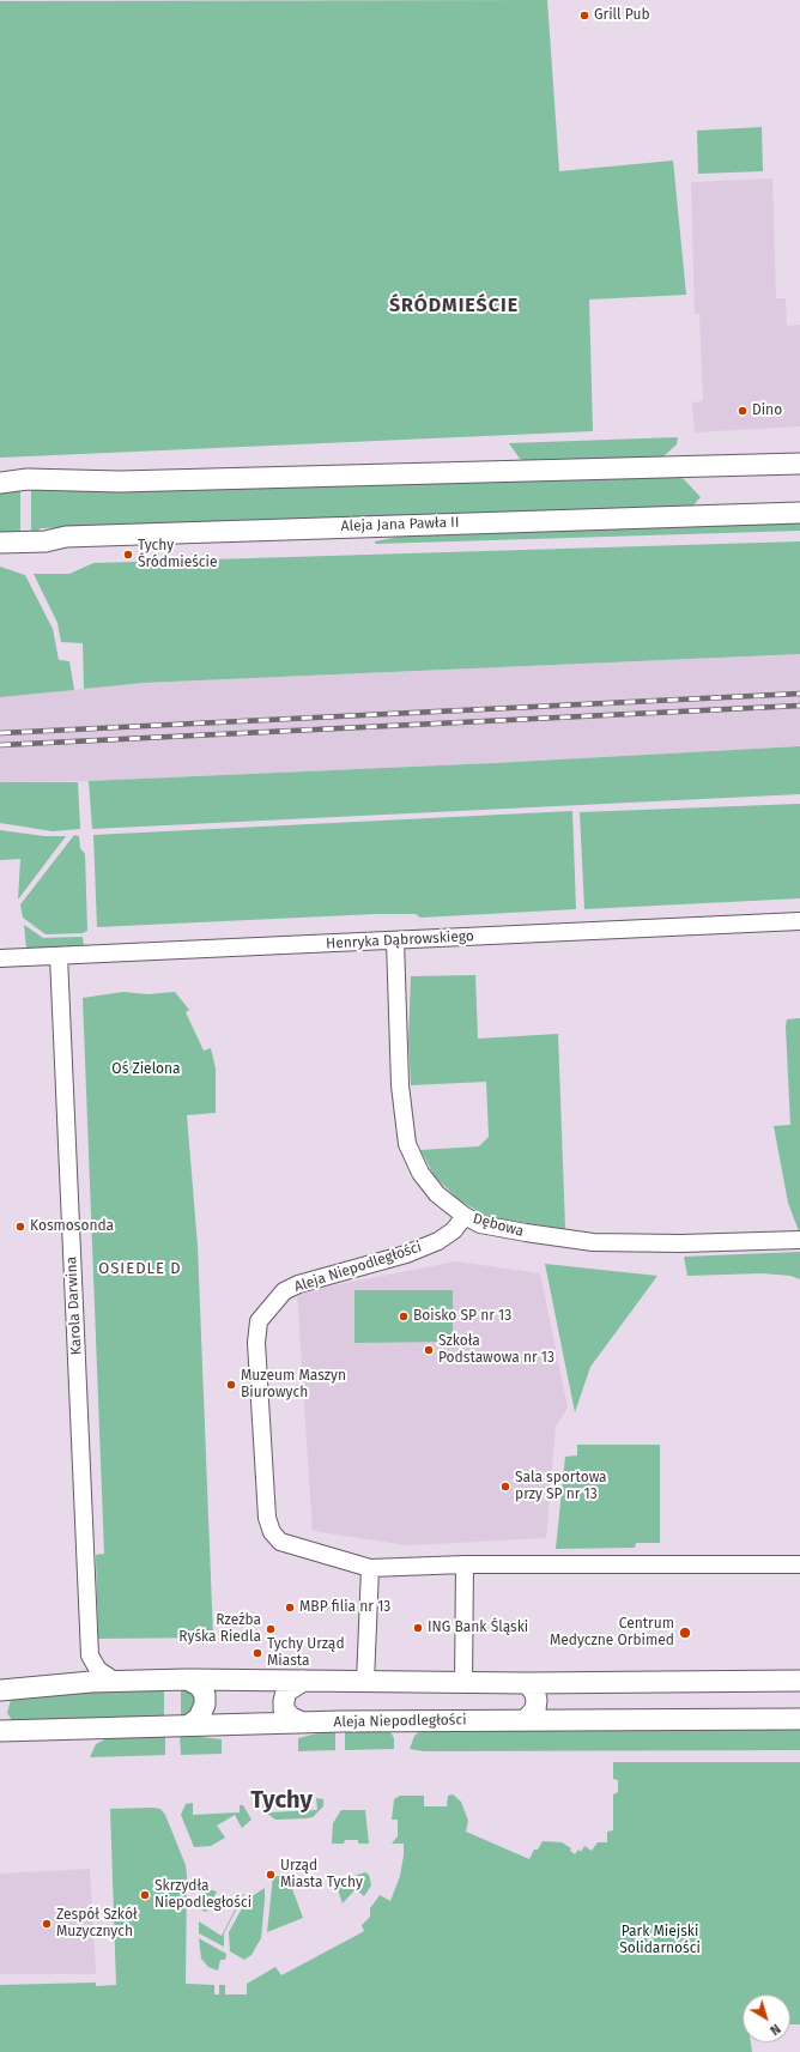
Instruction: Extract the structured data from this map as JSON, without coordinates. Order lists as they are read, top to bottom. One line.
{"streets":{"street":["Aleja Jana Pawła II","Henryka Dąbrowskiego","Dębowa","Aleja Niepodległości","Karola Darwina"]},"crossings":[["Henryka Dąbrowskiego","Dębowa"],["Henryka Dąbrowskiego","Karola Darwina"],["Dębowa","Aleja Niepodległości"]],"districts":["ŚRÓDMIEŚCIE","OSIEDLE D","Tychy"],"parks":["Oś Zielona","Park Miejski Solidarności"],"places":["Grill Pub","Dino","Tychy Śródmieście","Kosmosonda","Boisko SP nr 13","Szkoła Podstawowa nr 13","Muzeum Maszyn Biurowych","Sala sportowa przy SP nr 13","MBP filia nr 13","ING Bank Śląski","Rzeźba Ryśka Riedla","Centrum Medyczne Orbimed","Tychy Urząd Miasta","Urząd Miasta Tychy","Skrzydła Niepodległości","Zespół Szkół Muzycznych"],"north":"bottom right"}
